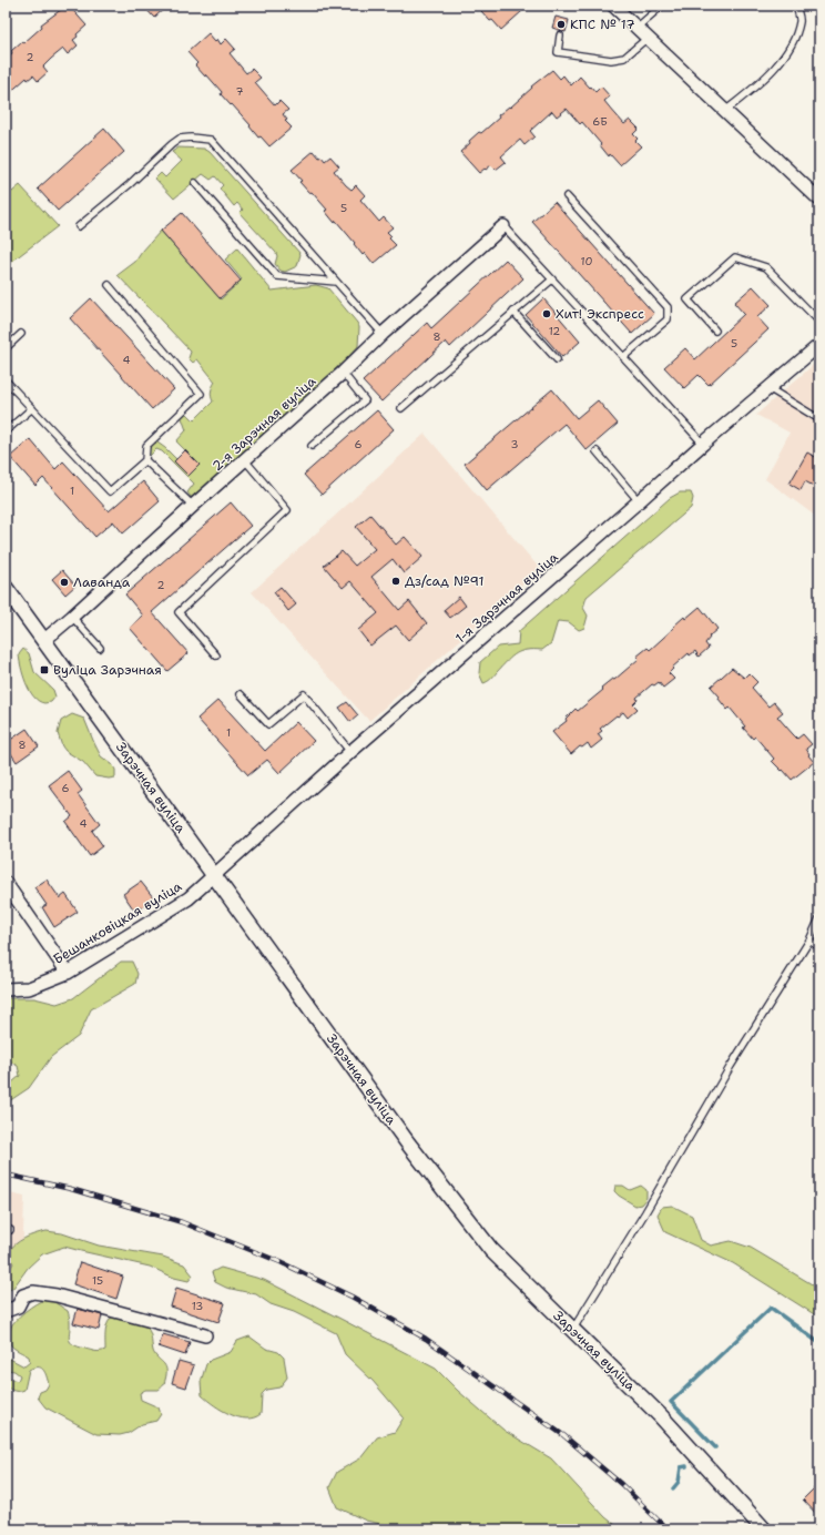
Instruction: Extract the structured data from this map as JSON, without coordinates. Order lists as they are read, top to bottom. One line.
{"streets":{"street":["2-я Зарэчная вуліца","1-я Зарэчная вуліца","Зарэчная вуліца","Бешанковіцкая вуліца"]},"crossings":[["2-я Зарэчная вуліца","Зарэчная вуліца"],["1-я Зарэчная вуліца","Зарэчная вуліца"],["1-я Зарэчная вуліца","Бешанковіцкая вуліца"],["Зарэчная вуліца","Бешанковіцкая вуліца"]],"places":{"other":["КПС № 17","Хит! Экспресс","Дз/сад №91","Лаванда"],"transit":["Вуліца Зарэчная"]},"house_numbers":["2","7","6Б","5","10","12","8","5","4","6","3","1","2","1","8","6","4","15","13"]}
